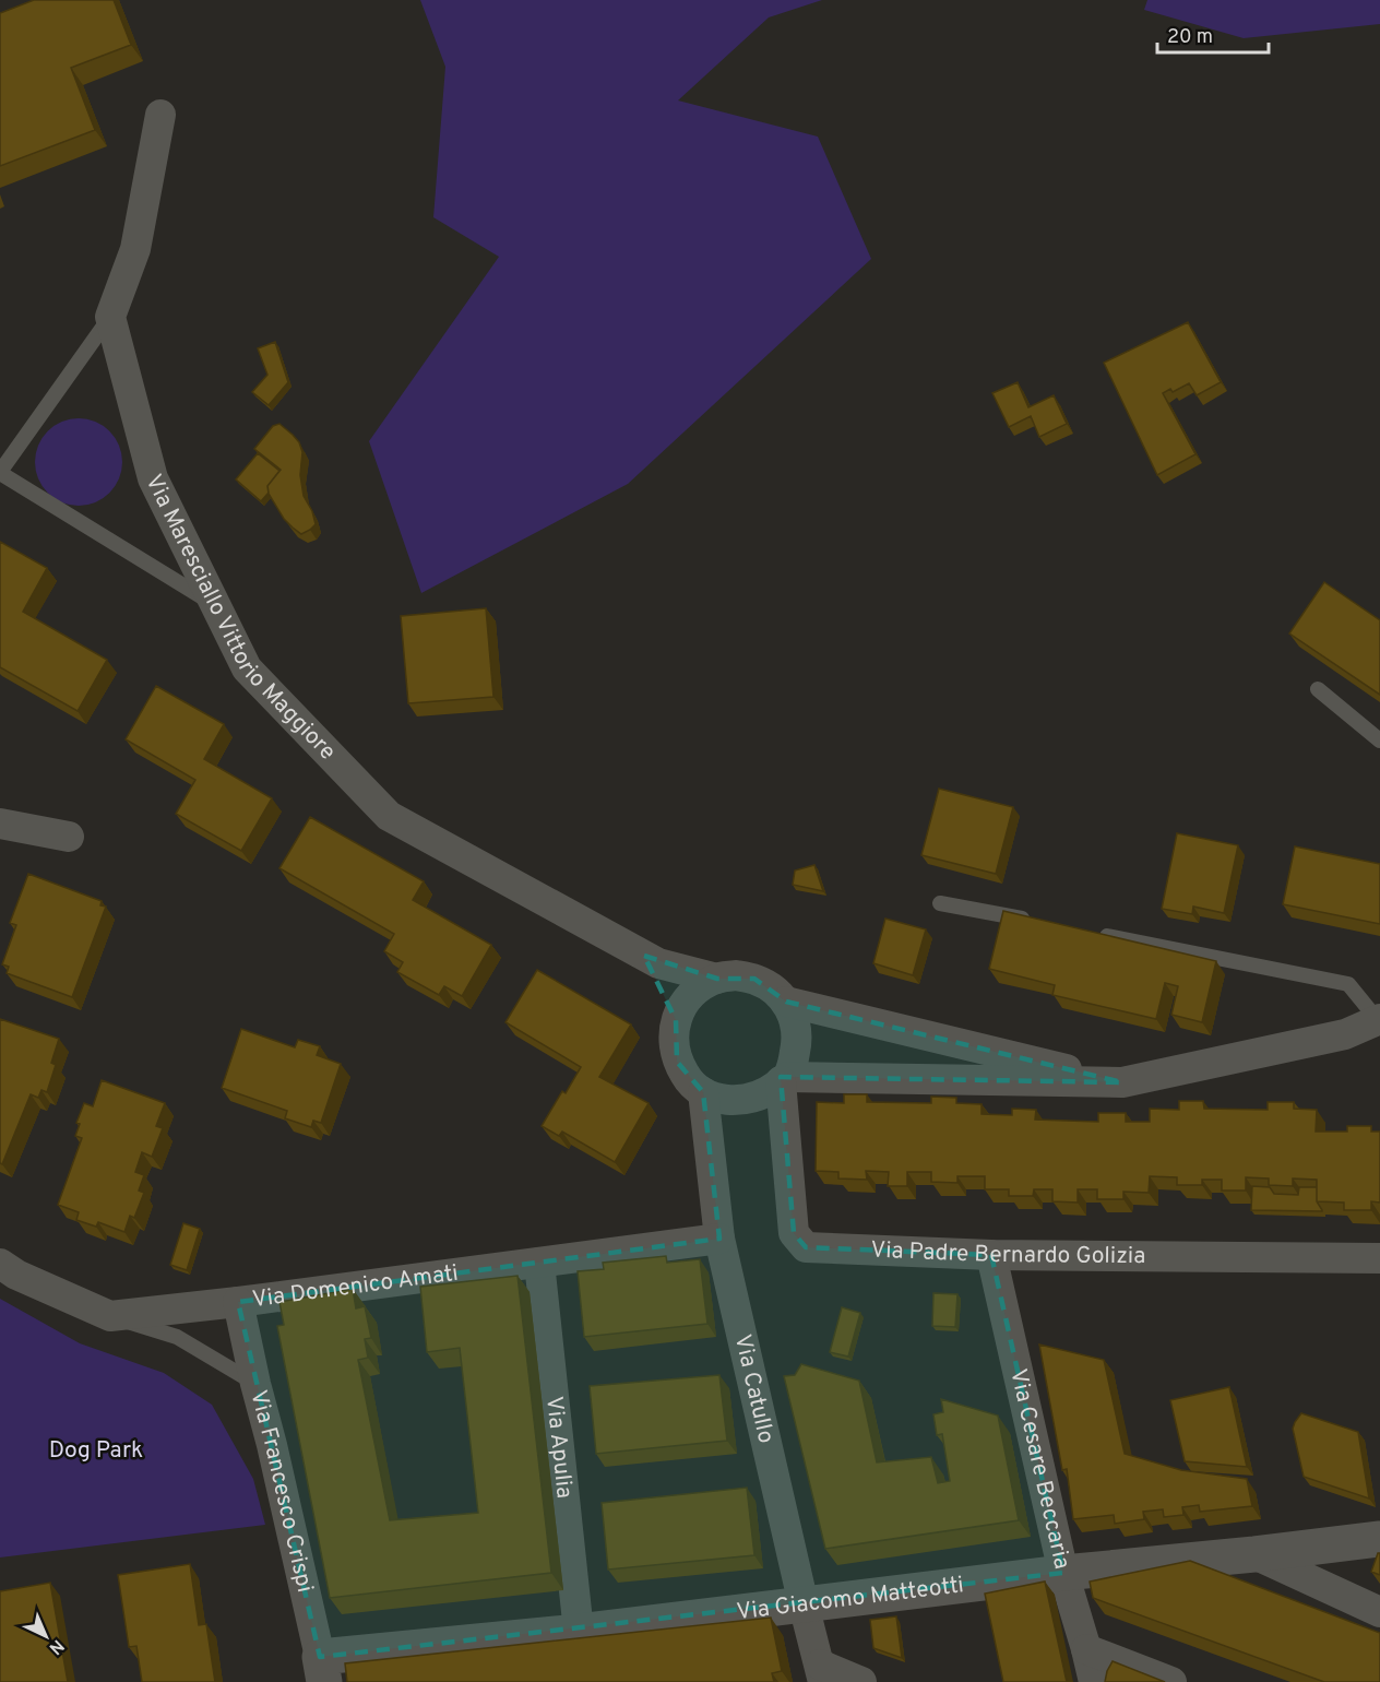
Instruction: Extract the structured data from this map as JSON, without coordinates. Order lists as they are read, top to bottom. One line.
{"streets":{"street":["Via Maresciallo Vittorio Maggiore","Via Padre Bernardo Golizia","Via Domenico Amati","Via Catullo","Via Apulia","Via Cesare Beccaria","Via Francesco Crispi","Via Giacomo Matteotti"]},"crossings":[["Via Maresciallo Vittorio Maggiore","Via Padre Bernardo Golizia"],["Via Maresciallo Vittorio Maggiore","Via Catullo"],["Via Padre Bernardo Golizia","Via Catullo"],["Via Padre Bernardo Golizia","Via Cesare Beccaria"],["Via Domenico Amati","Via Catullo"],["Via Domenico Amati","Via Apulia"],["Via Domenico Amati","Via Francesco Crispi"],["Via Catullo","Via Giacomo Matteotti"],["Via Apulia","Via Giacomo Matteotti"],["Via Cesare Beccaria","Via Giacomo Matteotti"],["Via Francesco Crispi","Via Giacomo Matteotti"]],"parks":["Dog Park"],"scale_bar":"20 m","north":"bottom right"}
